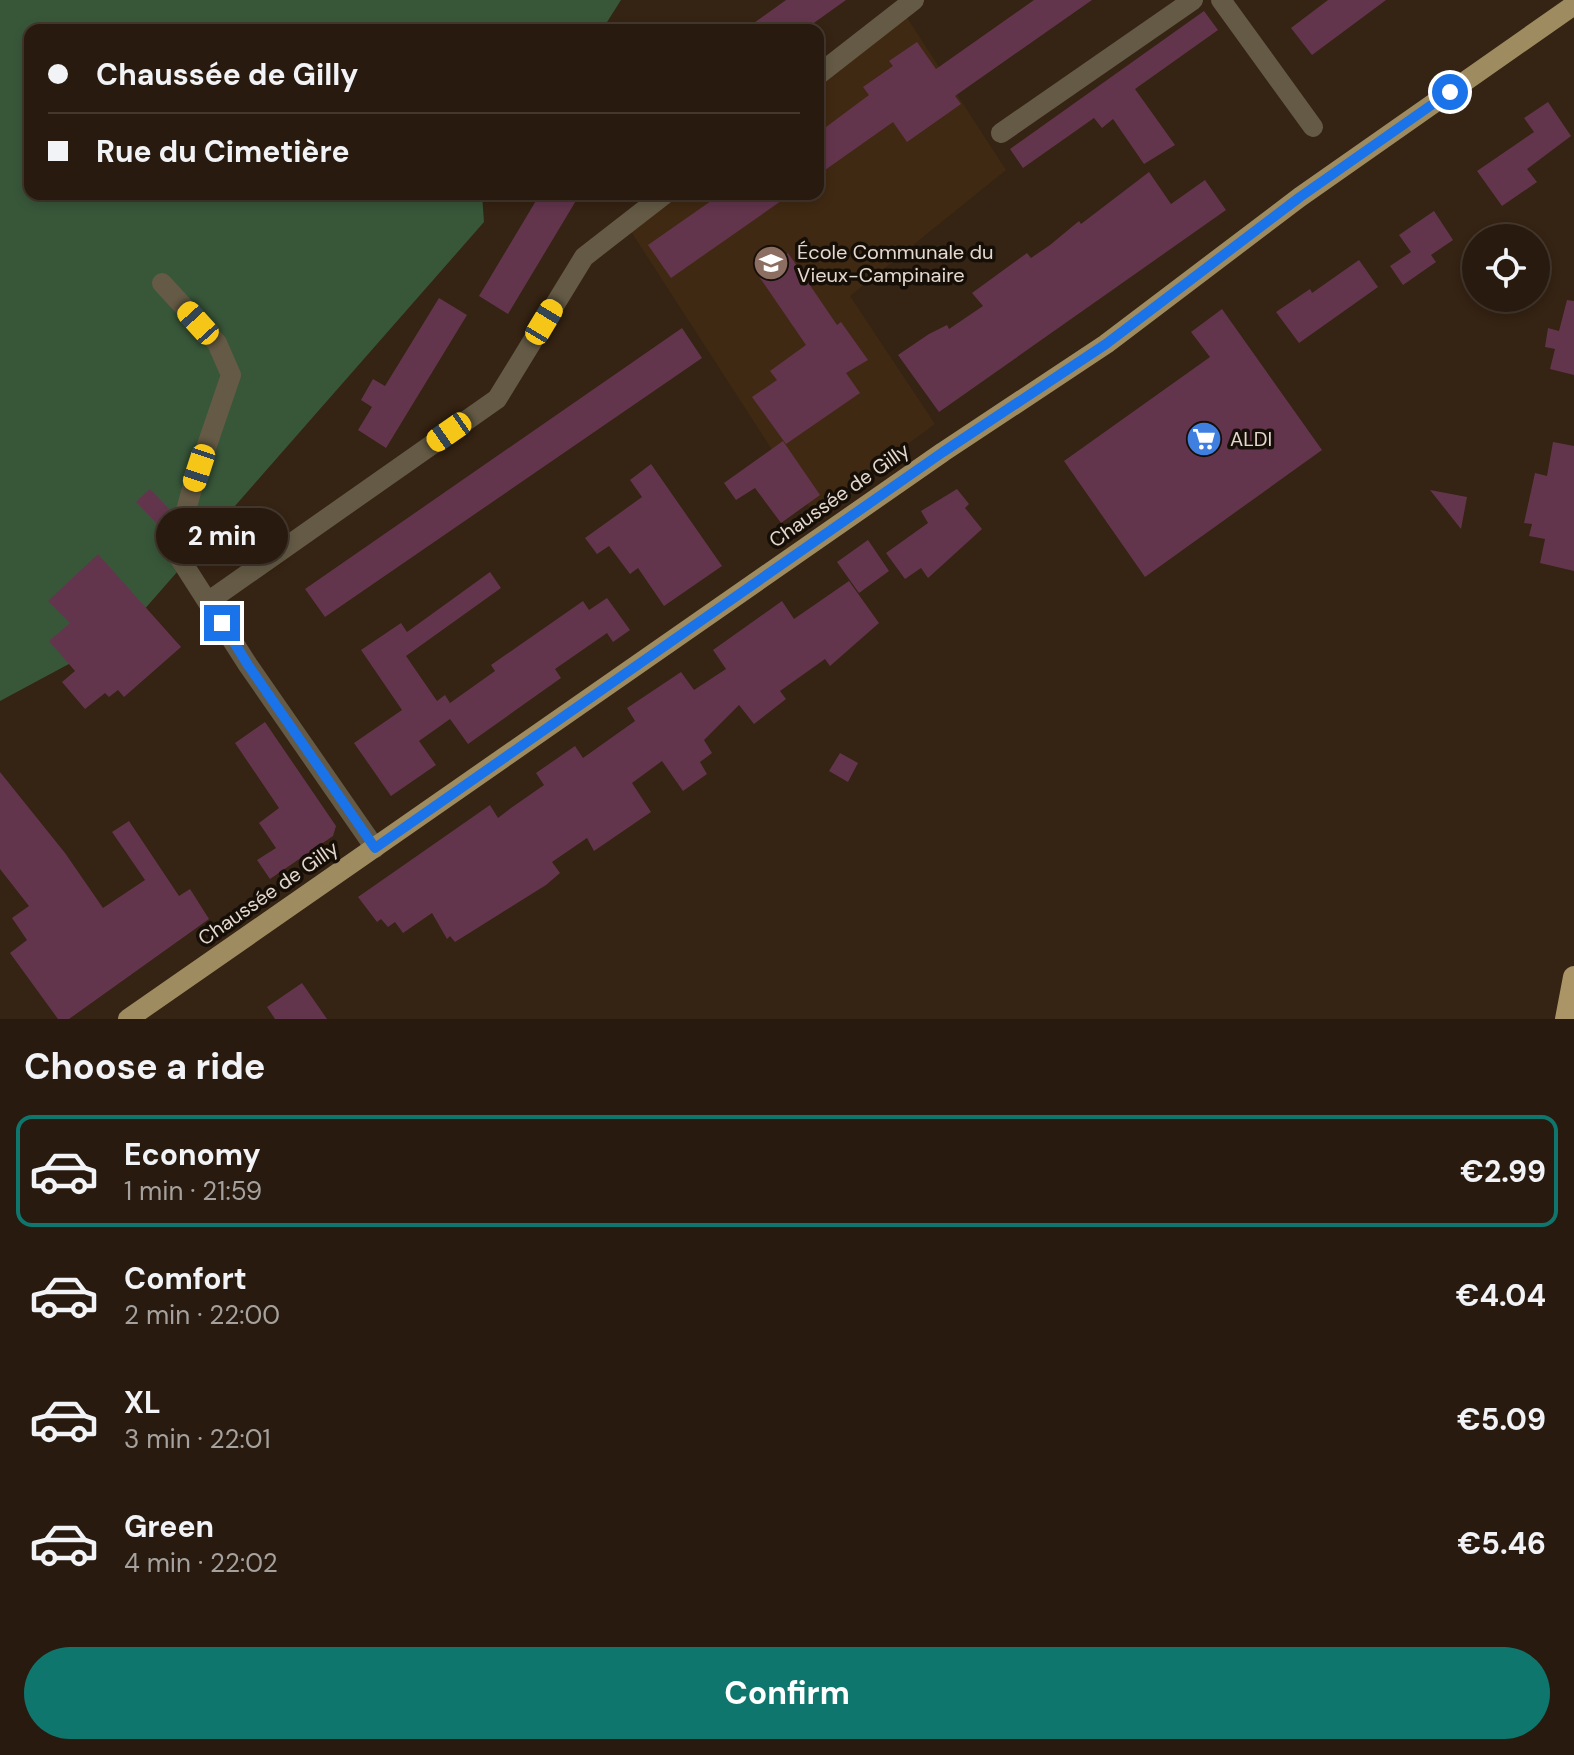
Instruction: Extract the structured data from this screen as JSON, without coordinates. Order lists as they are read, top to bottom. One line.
{"streets":{"main road":["Chaussée de Gilly"]},"places":{"school or university":["École Communale du Vieux-Campinaire"],"supermarket":["ALDI"]},"page":{"banner":["Chaussée de Gilly","Rue du Cimetière"],"bubble":"2 min","heading":"Choose a ride","list":[{"name":"Economy","note":"1 min · 21:59","value":"€2.99"},{"name":"Comfort","note":"2 min · 22:00","value":"€4.04"},{"name":"XL","note":"3 min · 22:01","value":"€5.09"},{"name":"Green","note":"4 min · 22:02","value":"€5.46"}],"buttons":"Confirm"}}
